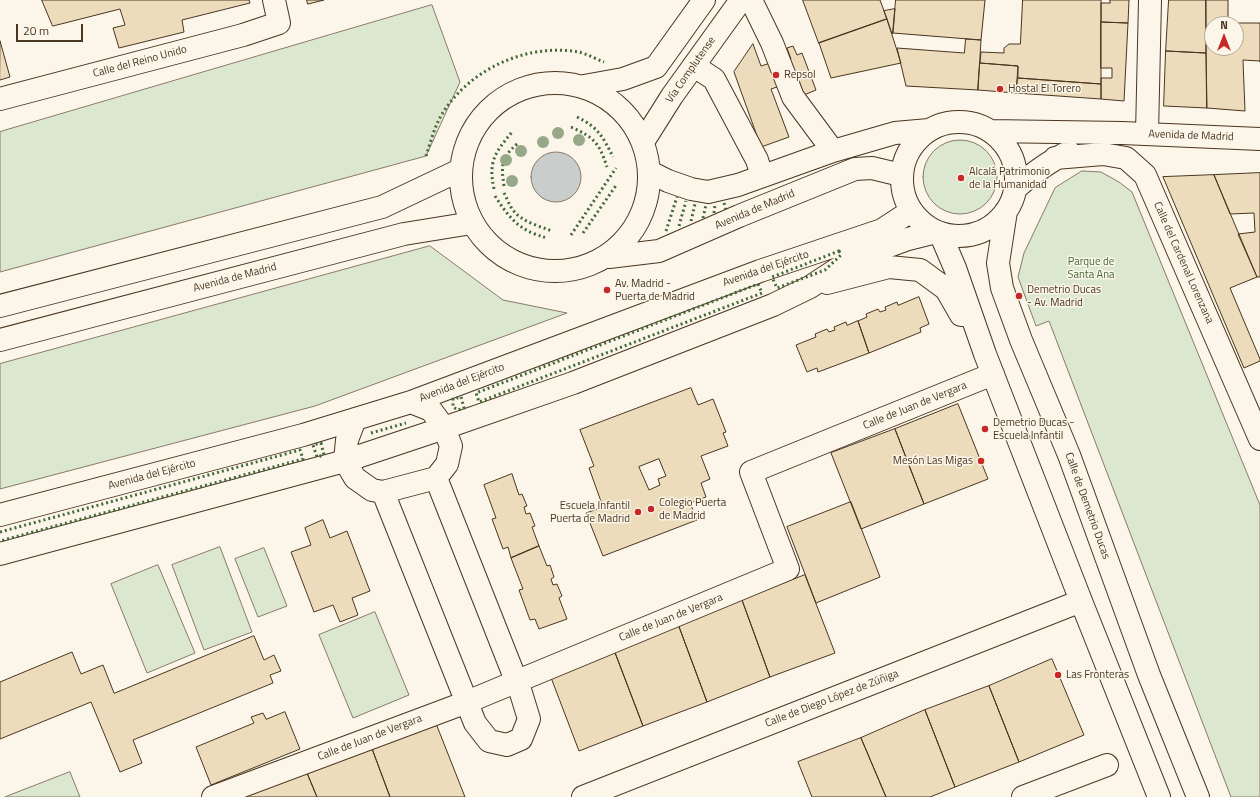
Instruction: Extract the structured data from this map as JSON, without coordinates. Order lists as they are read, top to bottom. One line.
{"streets":{"street":["Calle del Reino Unido","Vía Complutense","Avenida de Madrid","Calle del Cardenal Lorenzana","Avenida del Ejército","Calle de Juan de Vergara","Calle de Demetrio Ducas","Calle de Diego López de Zúñiga"]},"crossings":[["Avenida de Madrid","Calle del Cardenal Lorenzana"],["Avenida de Madrid","Avenida del Ejército"],["Avenida de Madrid","Calle de Demetrio Ducas"],["Avenida del Ejército","Calle de Demetrio Ducas"]],"parks":["Parque de Santa Ana"],"places":["Repsol","Hostal El Torero","Alcalá Patrimonio de la Humanidad","Av. Madrid - Puerta de Madrid","Demetrio Ducas - Av. Madrid","Demetrio Ducas - Escuela Infantil","Mesón Las Migas","Colegio Puerta de Madrid","Escuela Infantil Puerta de Madrid","Las Fronteras"],"scale_bar":"20 m","north":"top"}
